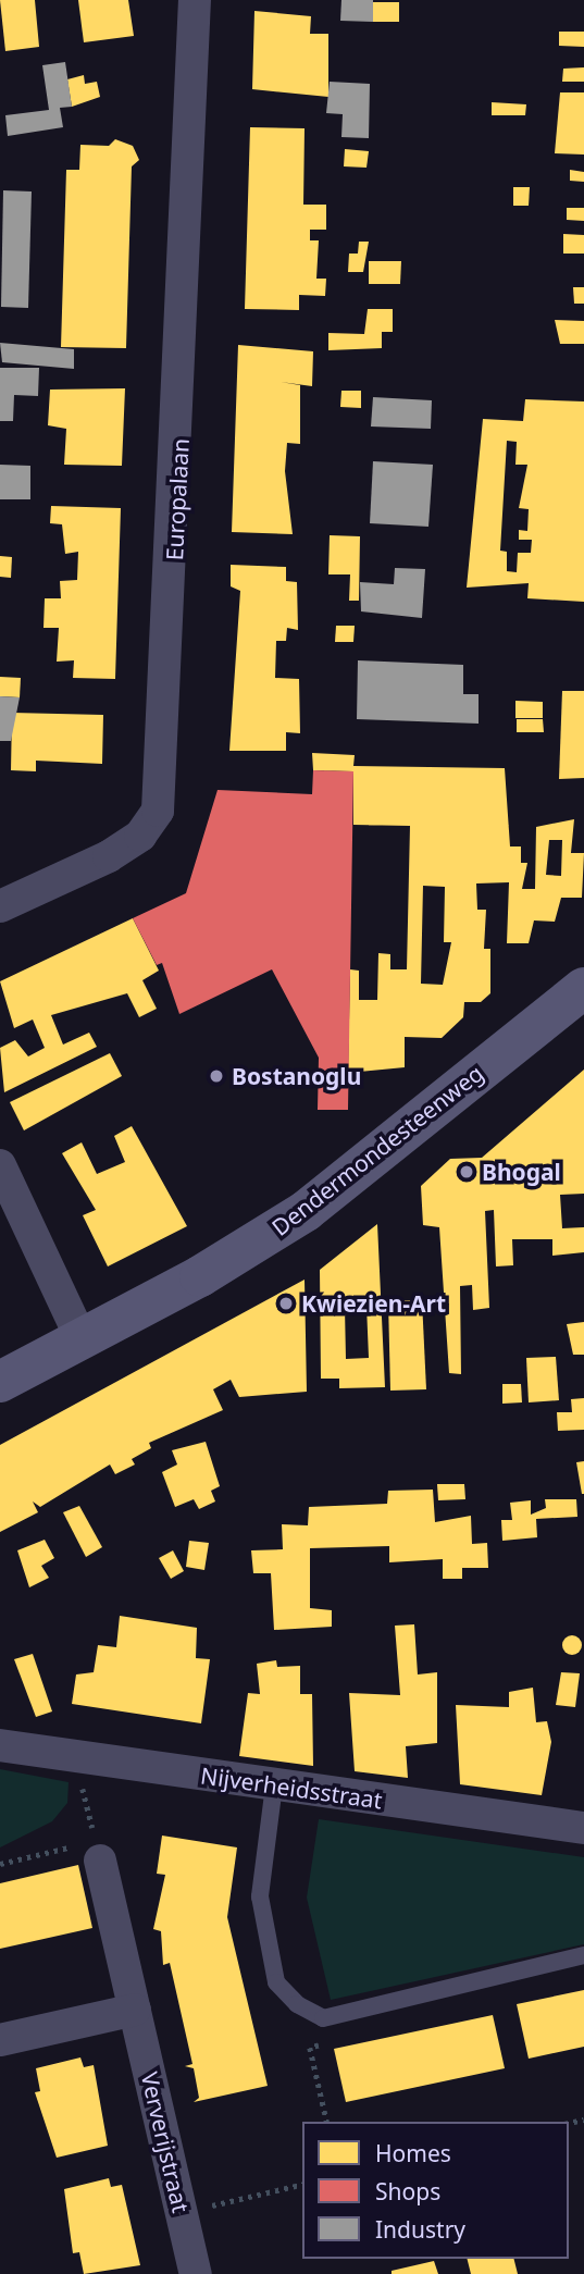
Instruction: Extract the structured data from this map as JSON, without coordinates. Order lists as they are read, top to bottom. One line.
{"streets":{"main road":["Dendermondesteenweg"],"street":["Europalaan","Nijverheidsstraat","Ververijstraat"]},"places":["Bostanoglu","Bhogal","Kwiezien-Art"],"legend":["Homes","Shops","Industry"]}
